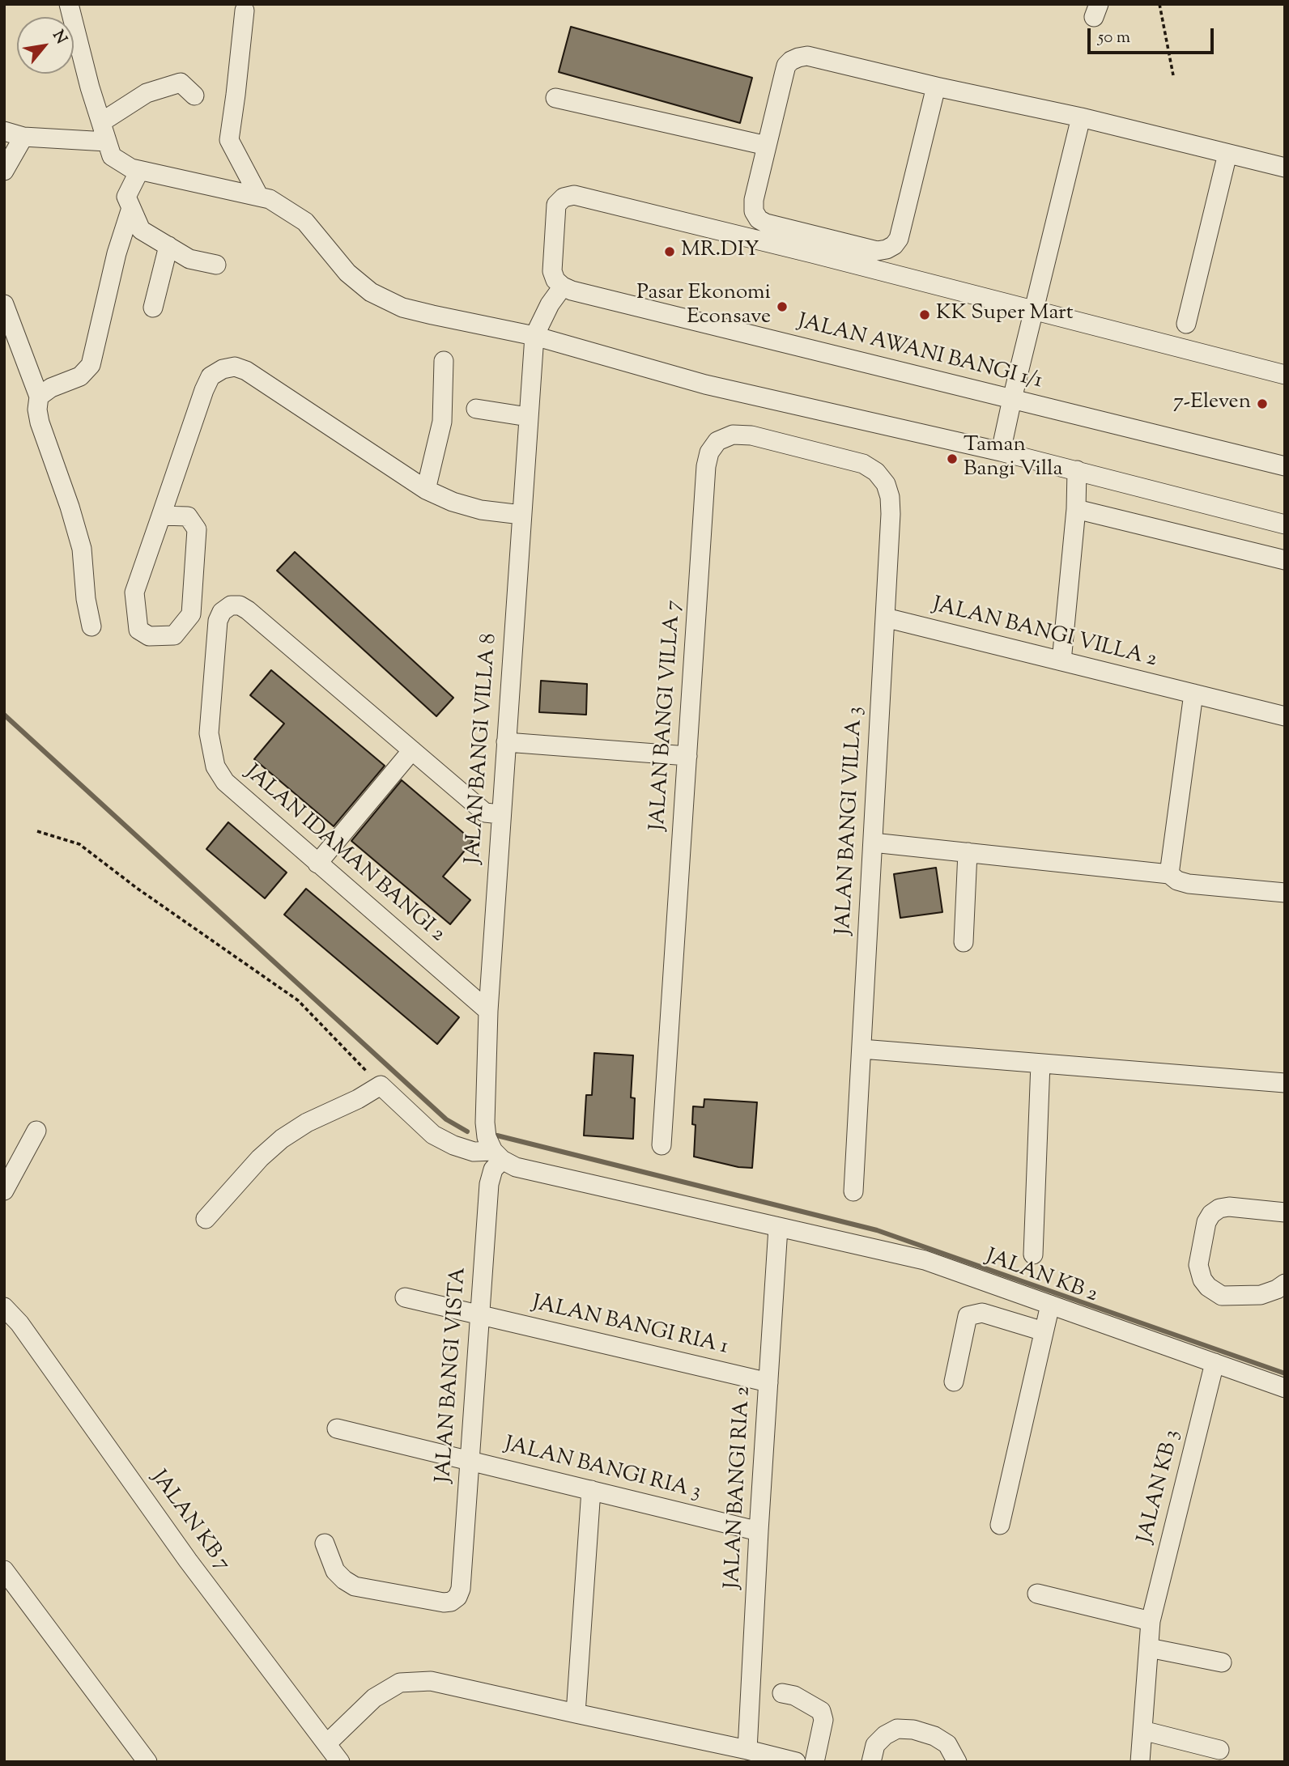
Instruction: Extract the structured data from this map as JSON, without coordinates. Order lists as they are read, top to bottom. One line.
{"streets":{"street":["JALAN AWANI BANGI 1/1","JALAN BANGI VILLA 2","JALAN BANGI VILLA 7","JALAN BANGI VILLA 8","JALAN BANGI VILLA 3","JALAN IDAMAN BANGI 2","JALAN KB 2","JALAN BANGI RIA 1","JALAN BANGI VISTA","JALAN BANGI RIA 3","JALAN KB 3","JALAN BANGI RIA 2","JALAN KB 7"]},"crossings":[["JALAN BANGI VILLA 2","JALAN BANGI VILLA 3"],["JALAN BANGI VILLA 7","JALAN BANGI VILLA 3"],["JALAN BANGI VILLA 8","JALAN IDAMAN BANGI 2"],["JALAN BANGI VILLA 8","JALAN KB 2"],["JALAN BANGI VILLA 8","JALAN BANGI VISTA"],["JALAN KB 2","JALAN BANGI VISTA"],["JALAN KB 2","JALAN KB 3"],["JALAN KB 2","JALAN BANGI RIA 2"],["JALAN BANGI RIA 1","JALAN BANGI VISTA"],["JALAN BANGI RIA 1","JALAN BANGI RIA 2"],["JALAN BANGI VISTA","JALAN BANGI RIA 3"],["JALAN BANGI RIA 3","JALAN BANGI RIA 2"]],"places":["MR.DIY","Pasar Ekonomi Econsave","KK Super Mart","7-Eleven","Taman Bangi Villa"],"scale_bar":"50 m","north":"top right"}
